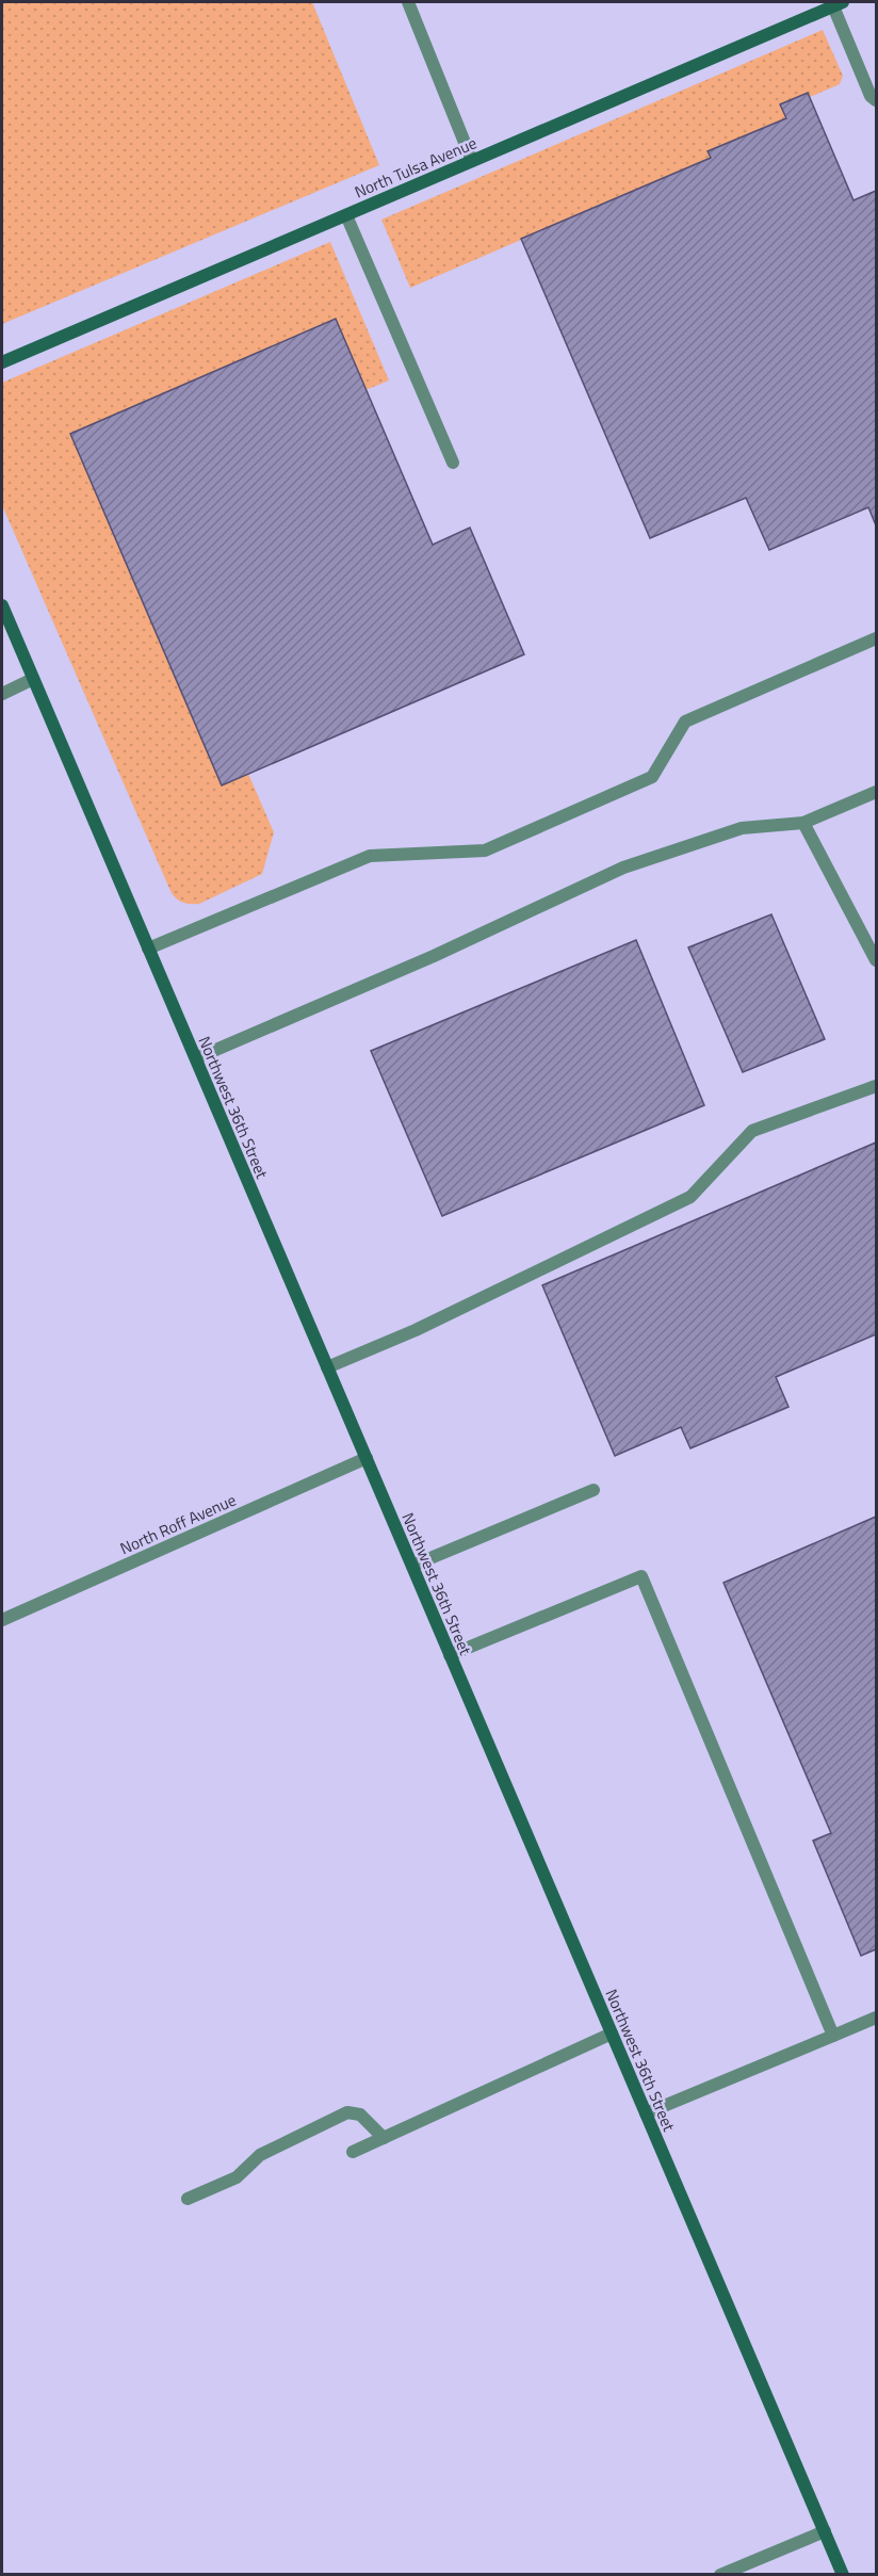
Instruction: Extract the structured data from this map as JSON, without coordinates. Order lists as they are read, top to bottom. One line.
{"streets":{"main road":["North Tulsa Avenue","Northwest 36th Street"],"street":["North Roff Avenue"]},"crossings":[["Northwest 36th Street","North Roff Avenue"]]}
